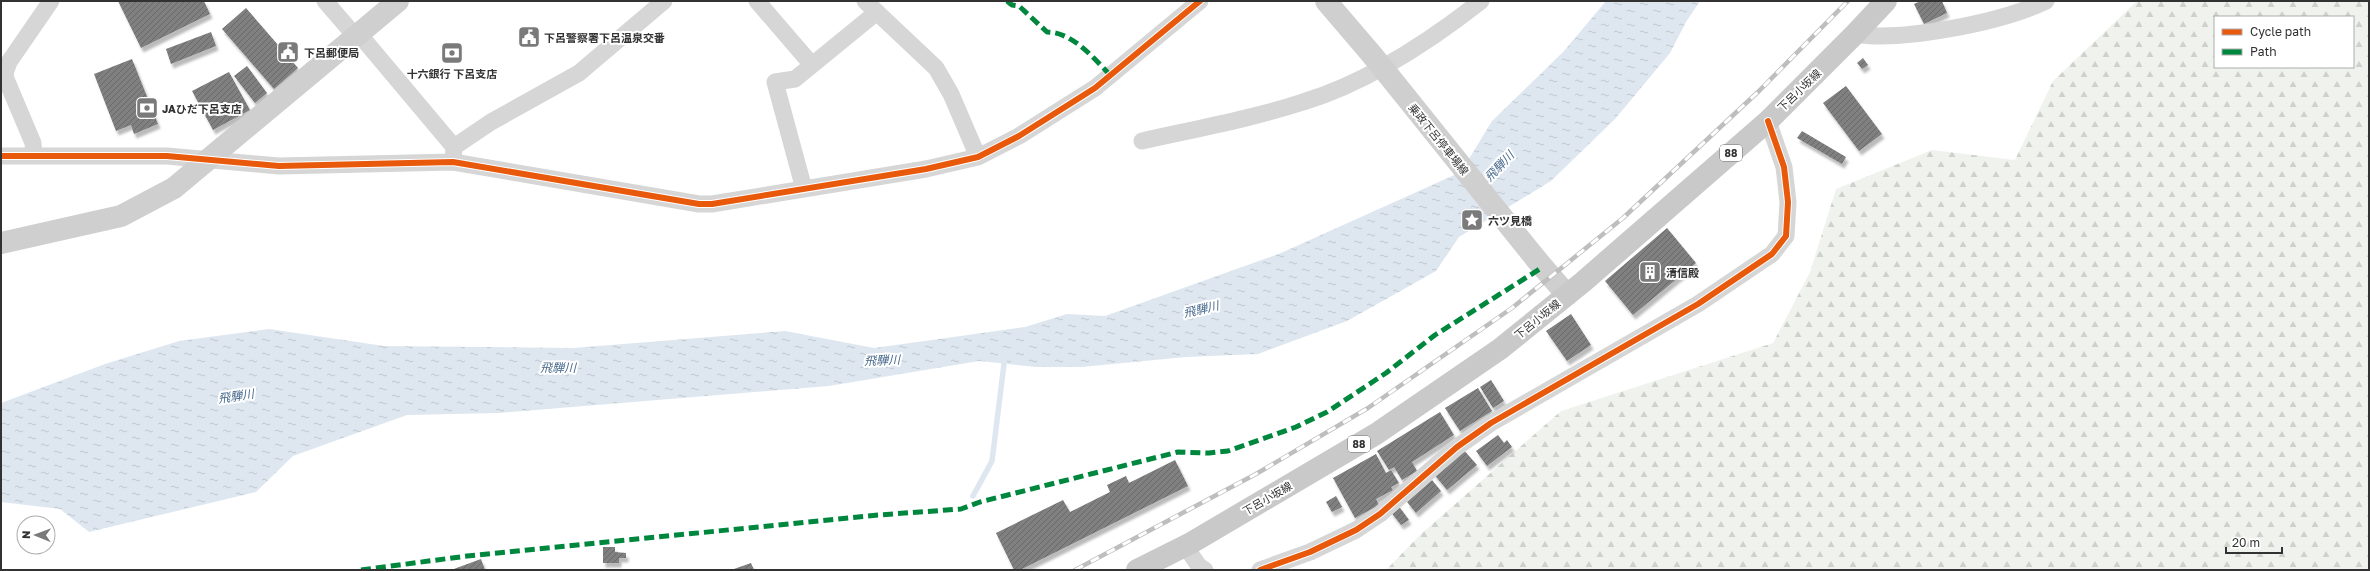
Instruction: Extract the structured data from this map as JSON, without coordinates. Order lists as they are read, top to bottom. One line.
{"streets":{"main road":["下呂小坂線","88"],"street":["乗政下呂停車場線"]},"crossings":[["下呂小坂線","乗政下呂停車場線"]],"water":["飛騨川"],"places":{"public building":["下呂警察署下呂温泉交番","下呂郵便局"],"bank":["十六銀行 下呂支店","JAひだ下呂支店"],"place":["六ツ見橋"],"building":["清信殿"]},"legend":["Cycle path","Path"],"scale_bar":"20 m","north":"left"}
